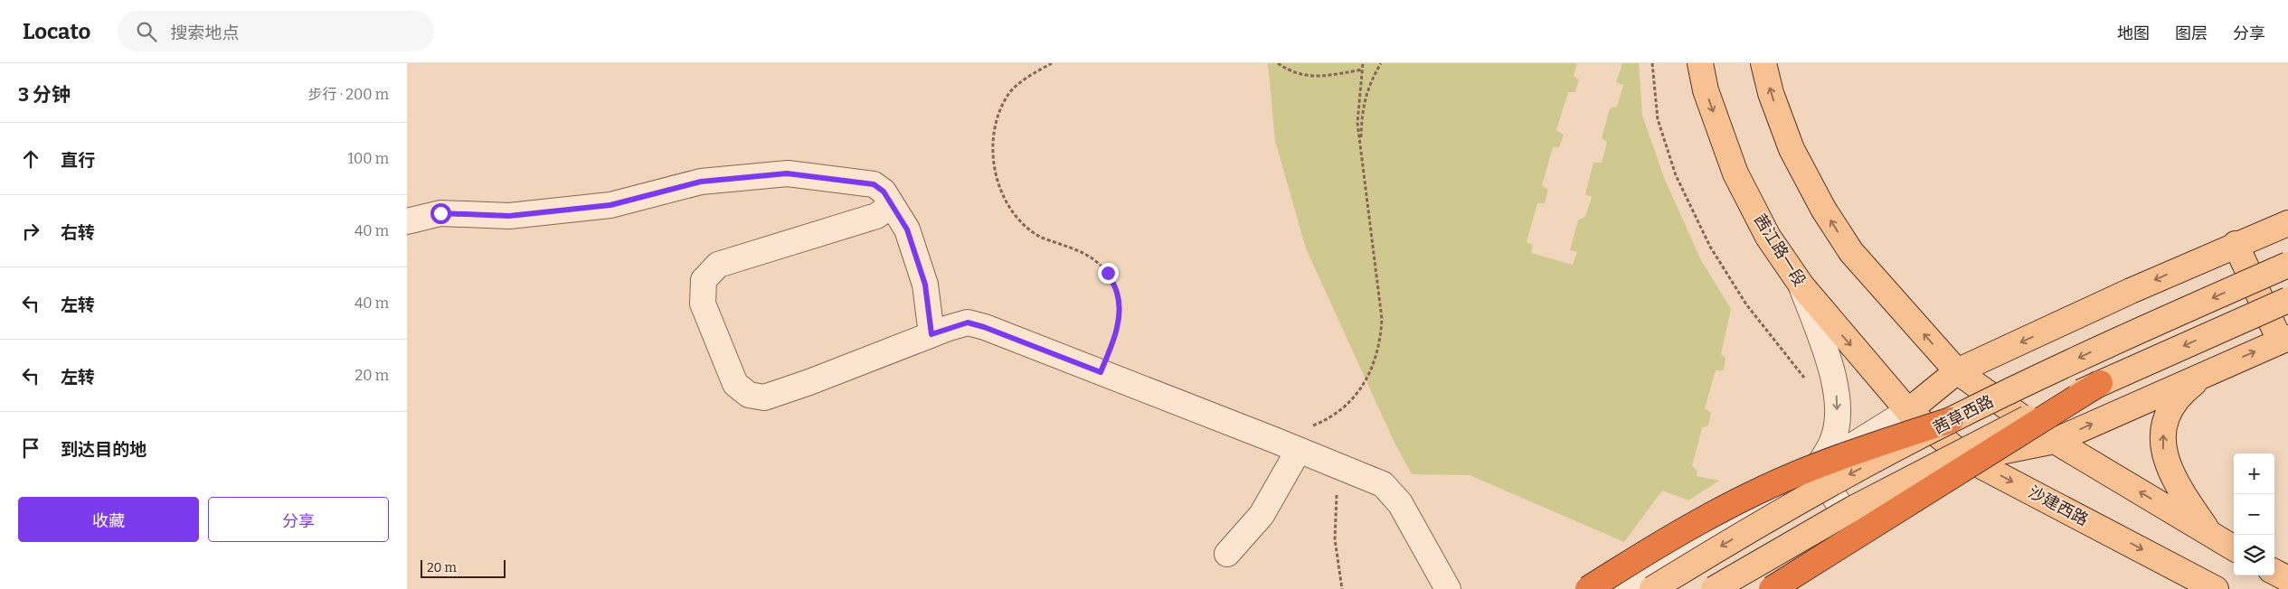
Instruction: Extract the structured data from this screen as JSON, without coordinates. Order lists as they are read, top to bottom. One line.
{"streets":{"main road":["茜江路一段","茜草西路","沙建西路"]},"crossings":[["茜江路一段","沙建西路"]],"scale_bar":"20 m","page":{"header":"Locato","search":"搜索地点","nav":["地图","图层","分享"],"heading":["3 分钟","步行 · 200 m"],"list":[["直行","100 m"],["右转","40 m"],["左转","40 m"],["左转","20 m"],"到达目的地"],"map_buttons":["+","−"],"buttons":["收藏","分享"],"scale":"20 m"}}
